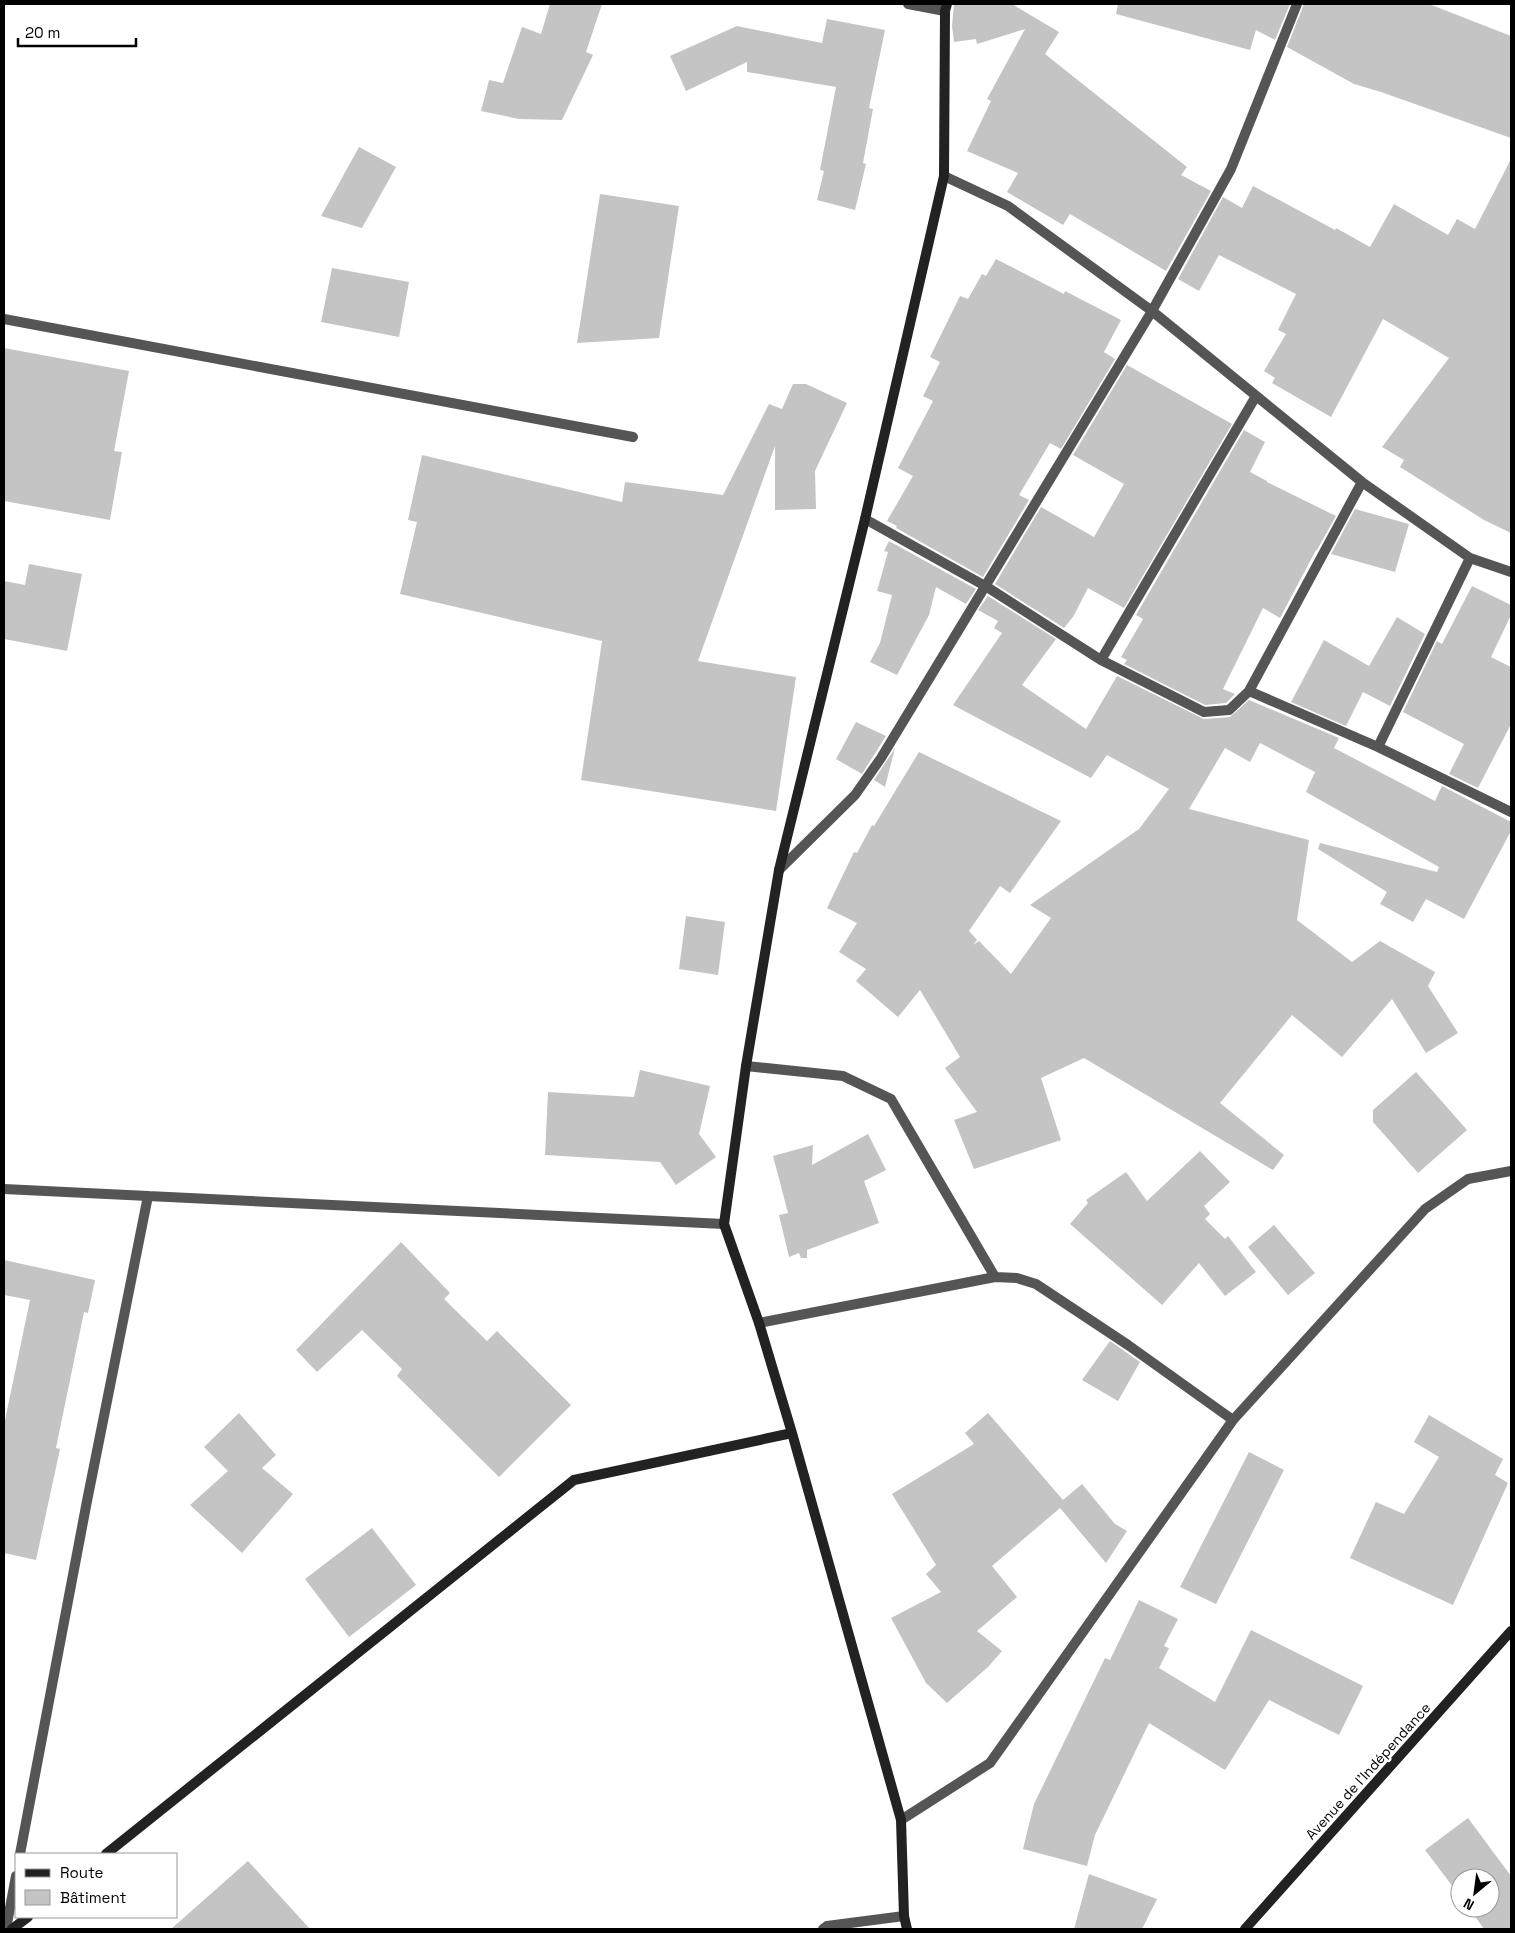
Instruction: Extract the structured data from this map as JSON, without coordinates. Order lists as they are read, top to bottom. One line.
{"streets":{"street":["Avenue de l'Indépendance"]},"legend":["Route","Bâtiment"],"scale_bar":"20 m","north":"bottom left"}
